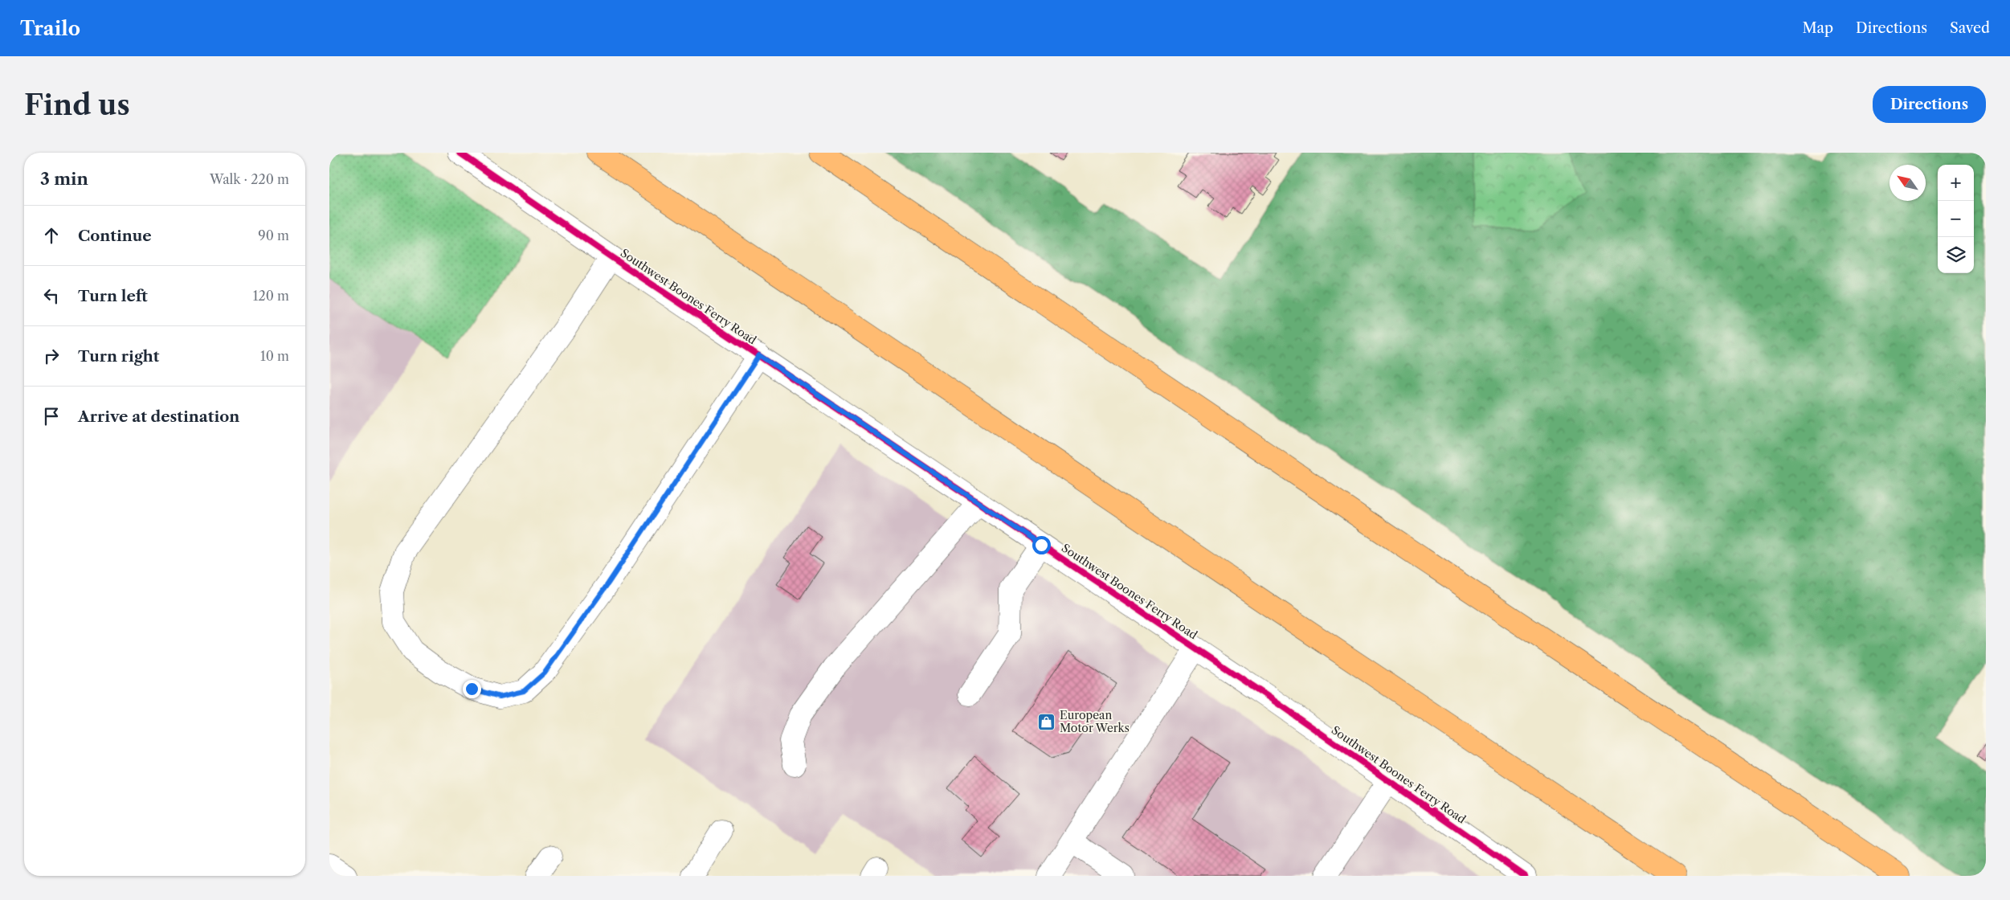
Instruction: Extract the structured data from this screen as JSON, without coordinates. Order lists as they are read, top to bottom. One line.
{"streets":{"street":["Southwest Boones Ferry Road"]},"places":{"shop":["European Motor Werks"]},"north":"top left","page":{"header":"Trailo","nav":["Map","Directions","Saved"],"buttons":"Directions","title":"Find us","heading":["3 min","Walk · 220 m"],"map_buttons":["+","−"],"list":[["Continue","90 m"],["Turn left","120 m"],["Turn right","10 m"],"Arrive at destination"]}}
